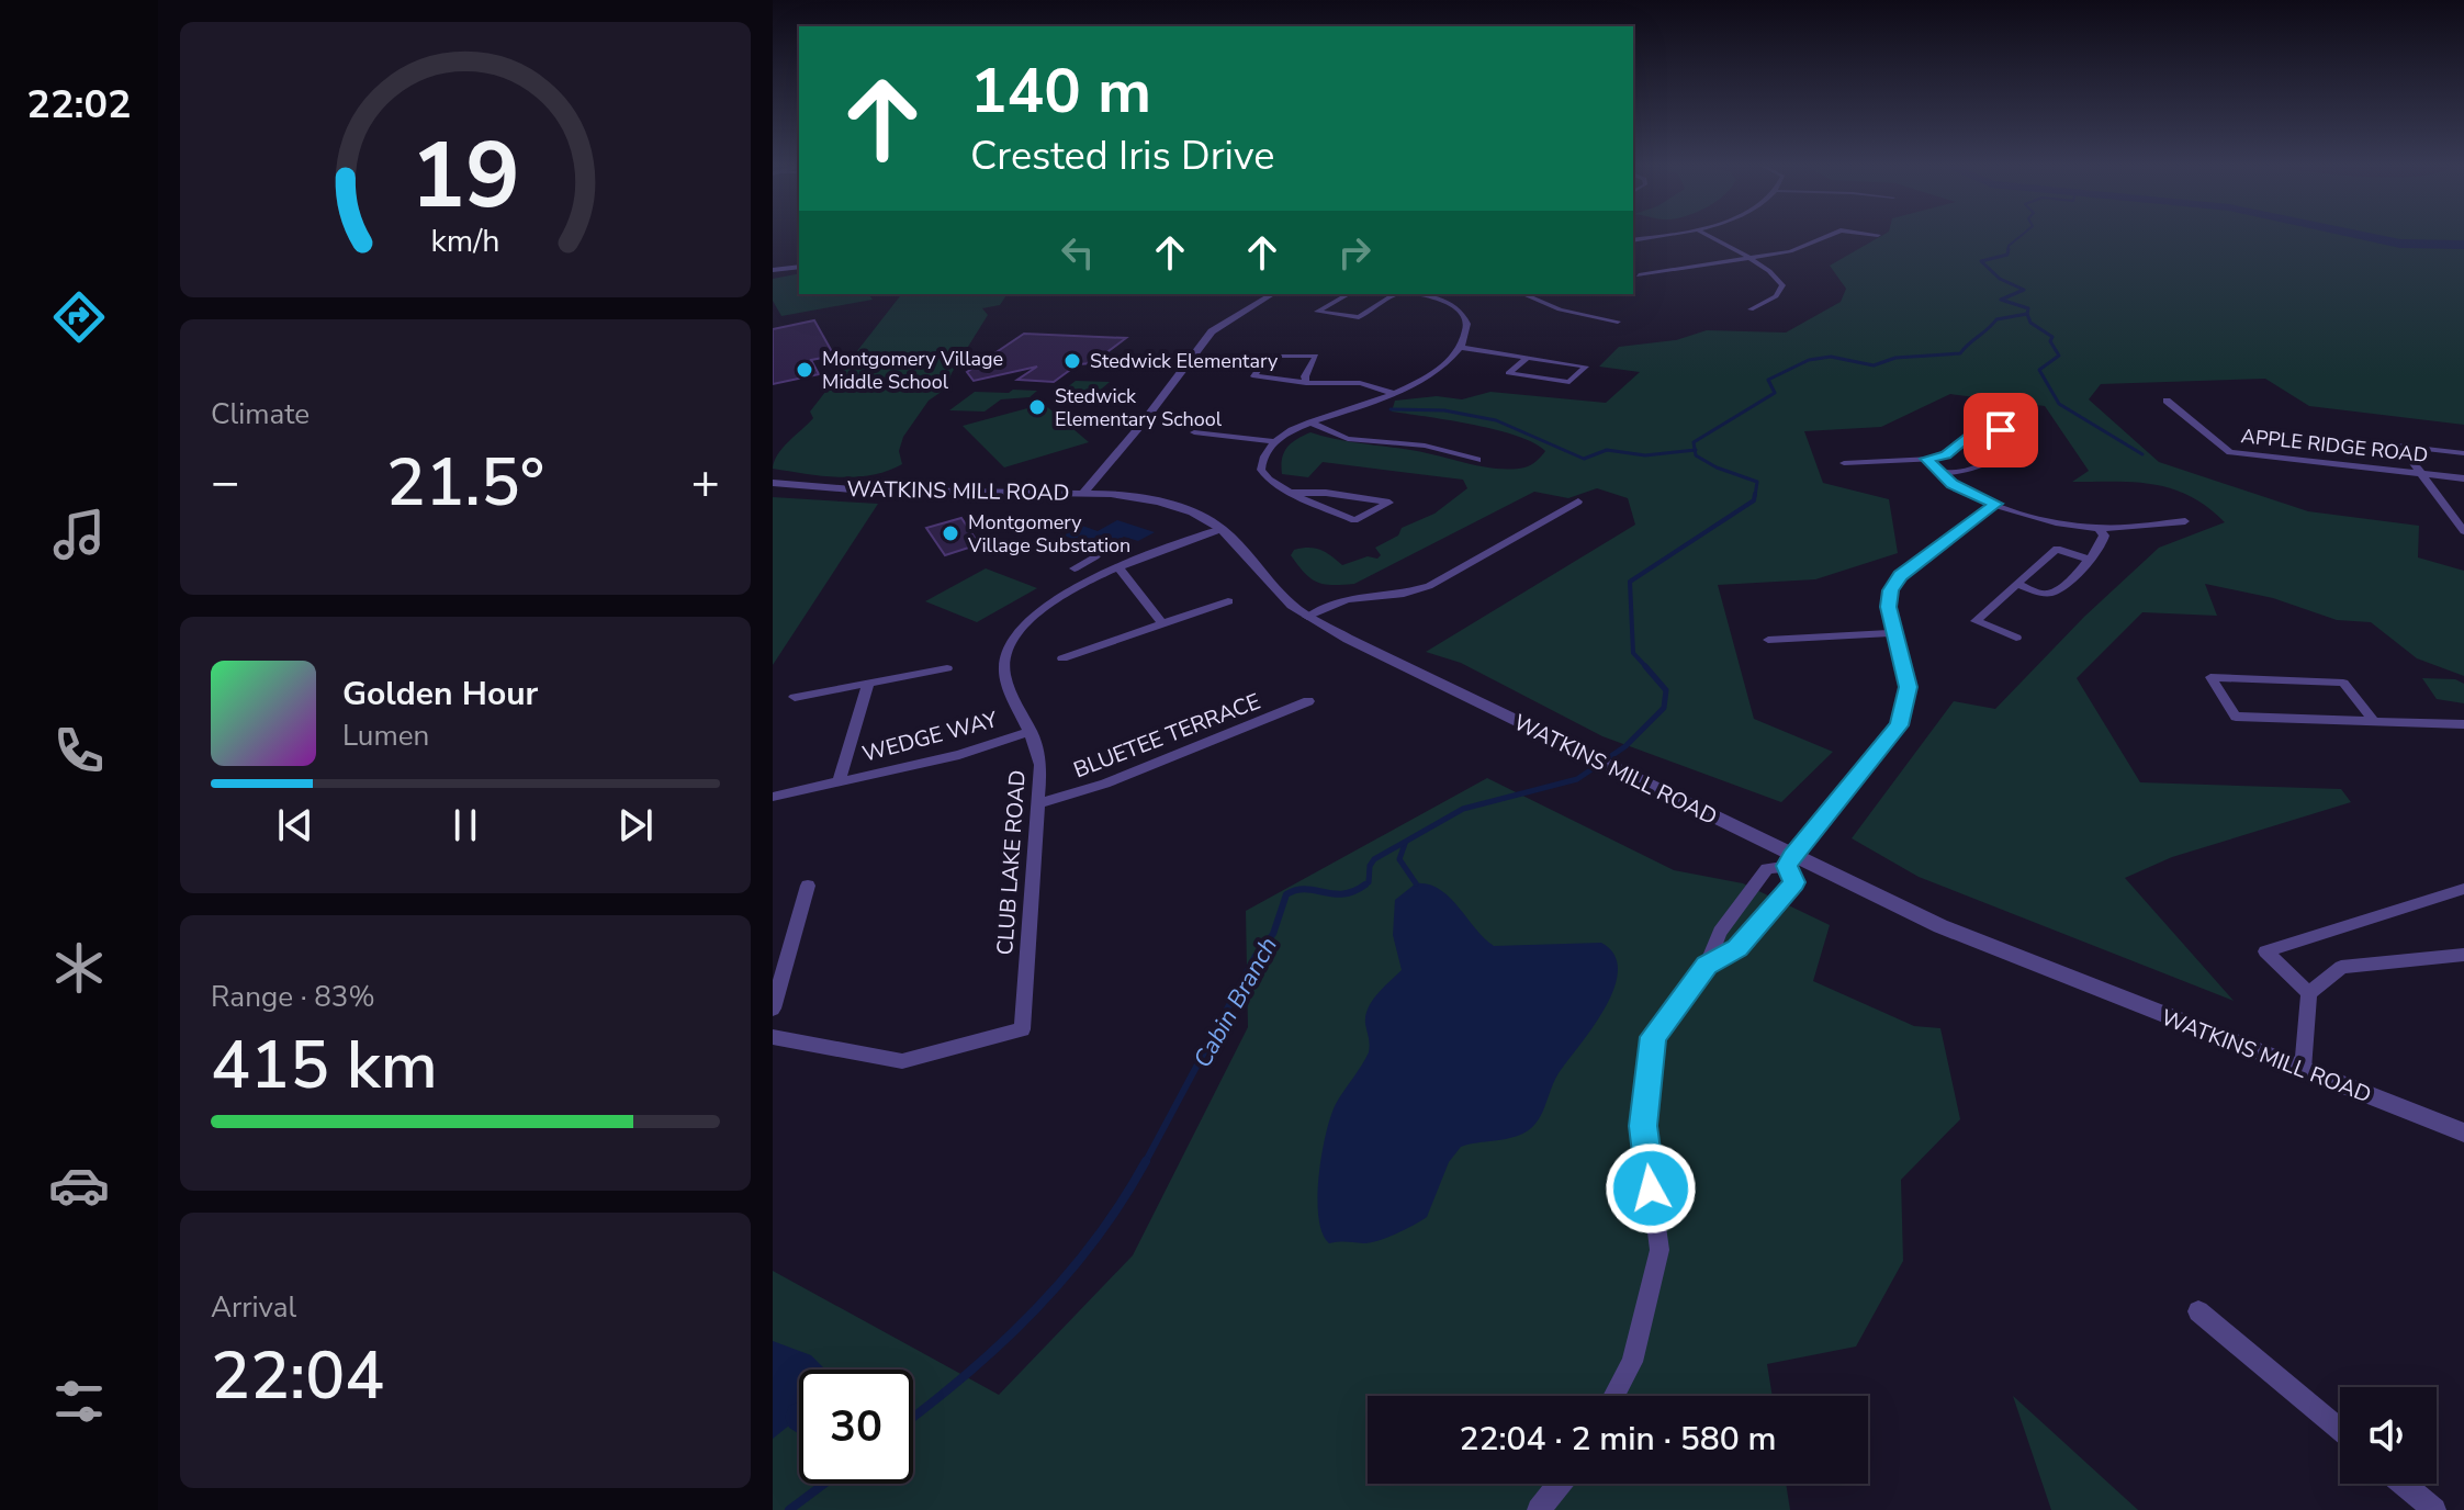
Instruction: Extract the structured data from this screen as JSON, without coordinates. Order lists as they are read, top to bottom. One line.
{"streets":{"street":["APPLE RIDGE ROAD","WATKINS MILL ROAD","BLUETEE TERRACE","WEDGE WAY","CLUB LAKE ROAD"]},"crossings":[["WATKINS MILL ROAD","CLUB LAKE ROAD"],["BLUETEE TERRACE","CLUB LAKE ROAD"],["WEDGE WAY","CLUB LAKE ROAD"]],"water":["Cabin Branch"],"places":["Stedwick Elementary","Montgomery Village Middle School","Stedwick Elementary School","Montgomery Village Substation"],"page":{"tabs":"22:02","turn":["140 m","Crested Iris Drive"],"tile":["Climate",["Range · 83%","415 km"],["Arrival","22:04"]],"heat":["−","21.5°","+"],"song":["Golden Hour","Lumen"],"limit":"30","trip":"22:04 · 2 min · 580 m","gauge":["19","km/h"]}}
